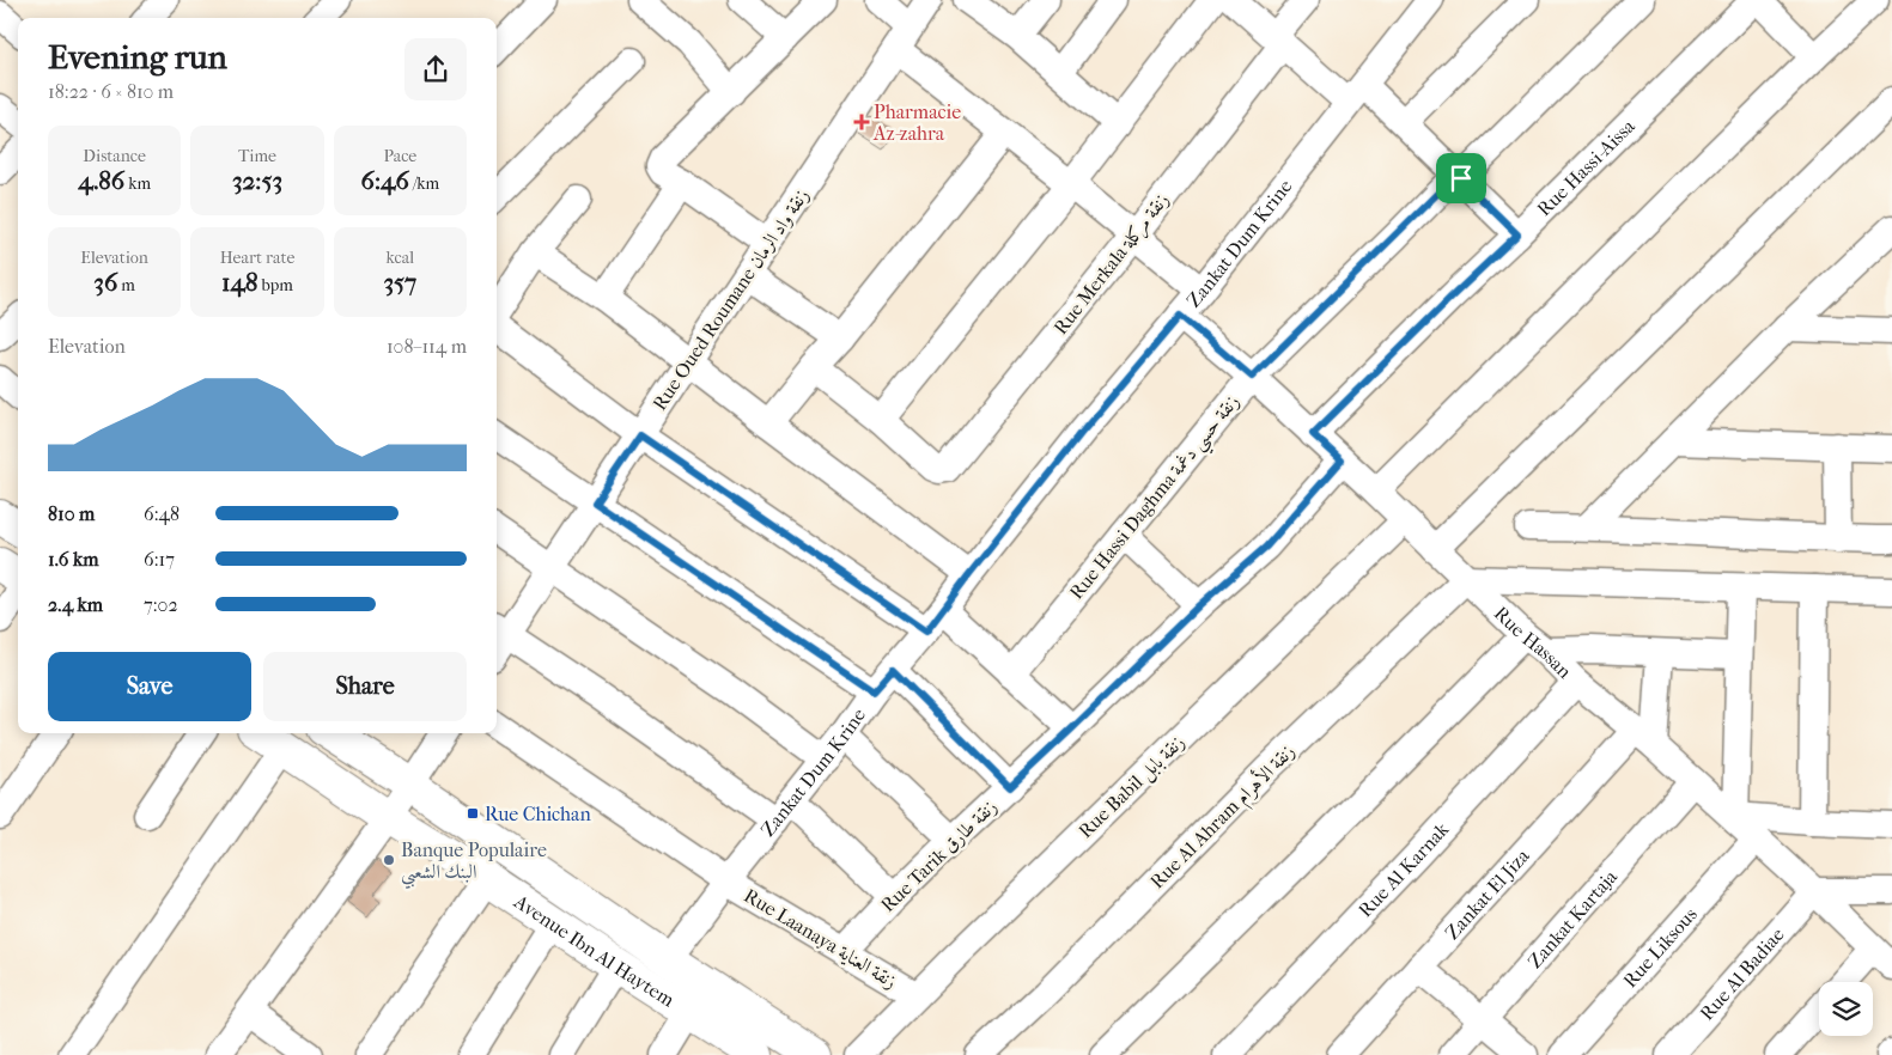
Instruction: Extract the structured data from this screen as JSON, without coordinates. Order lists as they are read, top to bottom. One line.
{"streets":{"main road":["Avenue Ibn Al Haytem"],"street":["Rue Hassi-Aissa","Zankat Dum Krine","Rue Merkala زنقة مركلة","Rue Oued Roumane زنقة واد الرمان","Rue Hassi Daghma زنقة حسي دغمة","Rue Hassan","Rue Babil زنقة بابل","Rue Al Ahram زنقة الأهرام","Rue Tarik زنقة طارق","Rue Al Karnak","Zankat El Jiza","Zankat Kartaja","Rue Laanaya زنقة العناية","Rue Liksous","Rue Al Badiae"]},"crossings":[["Rue Hassi-Aissa","Rue Hassan"],["Zankat Dum Krine","Rue Hassan"],["Zankat Dum Krine","Rue Laanaya زنقة العناية"],["Zankat Dum Krine","Avenue Ibn Al Haytem"],["Rue Hassi Daghma زنقة حسي دغمة","Rue Hassan"],["Rue Hassan","Rue Babil زنقة بابل"],["Rue Hassan","Rue Al Ahram زنقة الأهرام"],["Rue Hassan","Rue Tarik زنقة طارق"],["Rue Hassan","Rue Al Karnak"],["Rue Hassan","Zankat El Jiza"],["Rue Hassan","Zankat Kartaja"],["Rue Hassan","Rue Liksous"],["Rue Hassan","Rue Al Badiae"],["Rue Babil زنقة بابل","Rue Laanaya زنقة العناية"],["Rue Tarik زنقة طارق","Rue Laanaya زنقة العناية"]],"places":{"health":["Pharmacie Az-zahra"],"transit":["Rue Chichan"],"other":["Banque Populaire البنك الشعبي"]},"page":{"heading":["Evening run","18:22 · 6 × 810 m"],"stats":[["Distance","4.86 km"],["Time","32:53"],["Pace","6:46 /km"],["Elevation","36 m"],["Heart rate","148 bpm"],["kcal","357"]],"chart":["Elevation","108–114 m"],"list":[{"name":"810 m","note":"6:48"},{"name":"1.6 km","note":"6:17"},{"name":"2.4 km","note":"7:02"}],"buttons":["Save","Share"]}}
